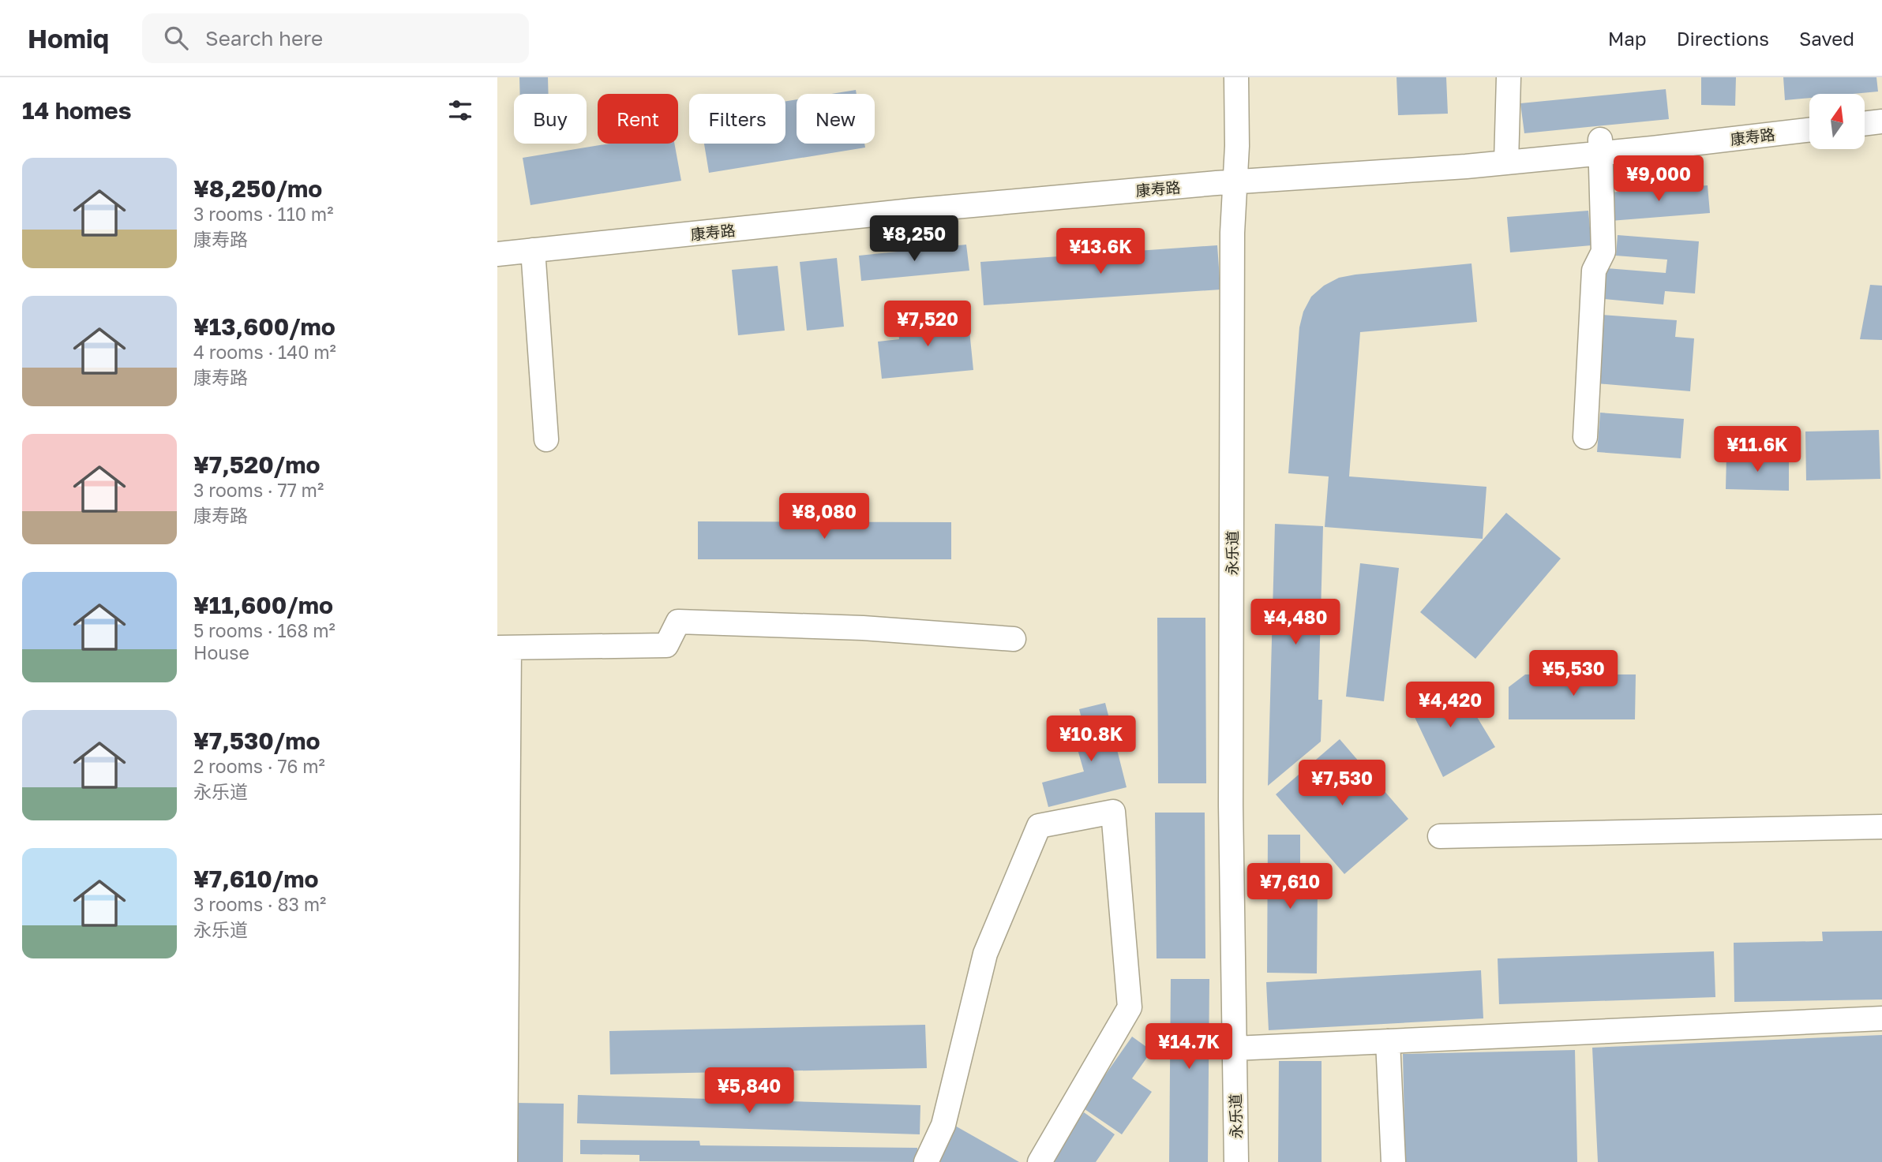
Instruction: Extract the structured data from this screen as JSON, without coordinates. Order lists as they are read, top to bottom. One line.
{"streets":{"street":["康寿路","永乐道"]},"crossings":[["康寿路","永乐道"]],"north":"top","page":{"header":"Homiq","search":"Search here","nav":["Map","Directions","Saved"],"heading":"14 homes","chip":["Buy","Rent","Filters","New"],"list":[{"name":"¥8,250/mo","note":"3 rooms · 110 m² · 康寿路"},{"name":"¥13,600/mo","note":"4 rooms · 140 m² · 康寿路"},{"name":"¥7,520/mo","note":"3 rooms · 77 m² · 康寿路"},{"name":"¥11,600/mo","note":"5 rooms · 168 m² · House"},{"name":"¥7,530/mo","note":"2 rooms · 76 m² · 永乐道"},{"name":"¥7,610/mo","note":"3 rooms · 83 m² · 永乐道"}],"price":["¥9,000","¥8,250","¥13.6K","¥7,520","¥11.6K","¥8,080","¥4,480","¥5,530","¥4,420","¥10.8K","¥7,530","¥7,610","¥14.7K","¥5,840"]}}
